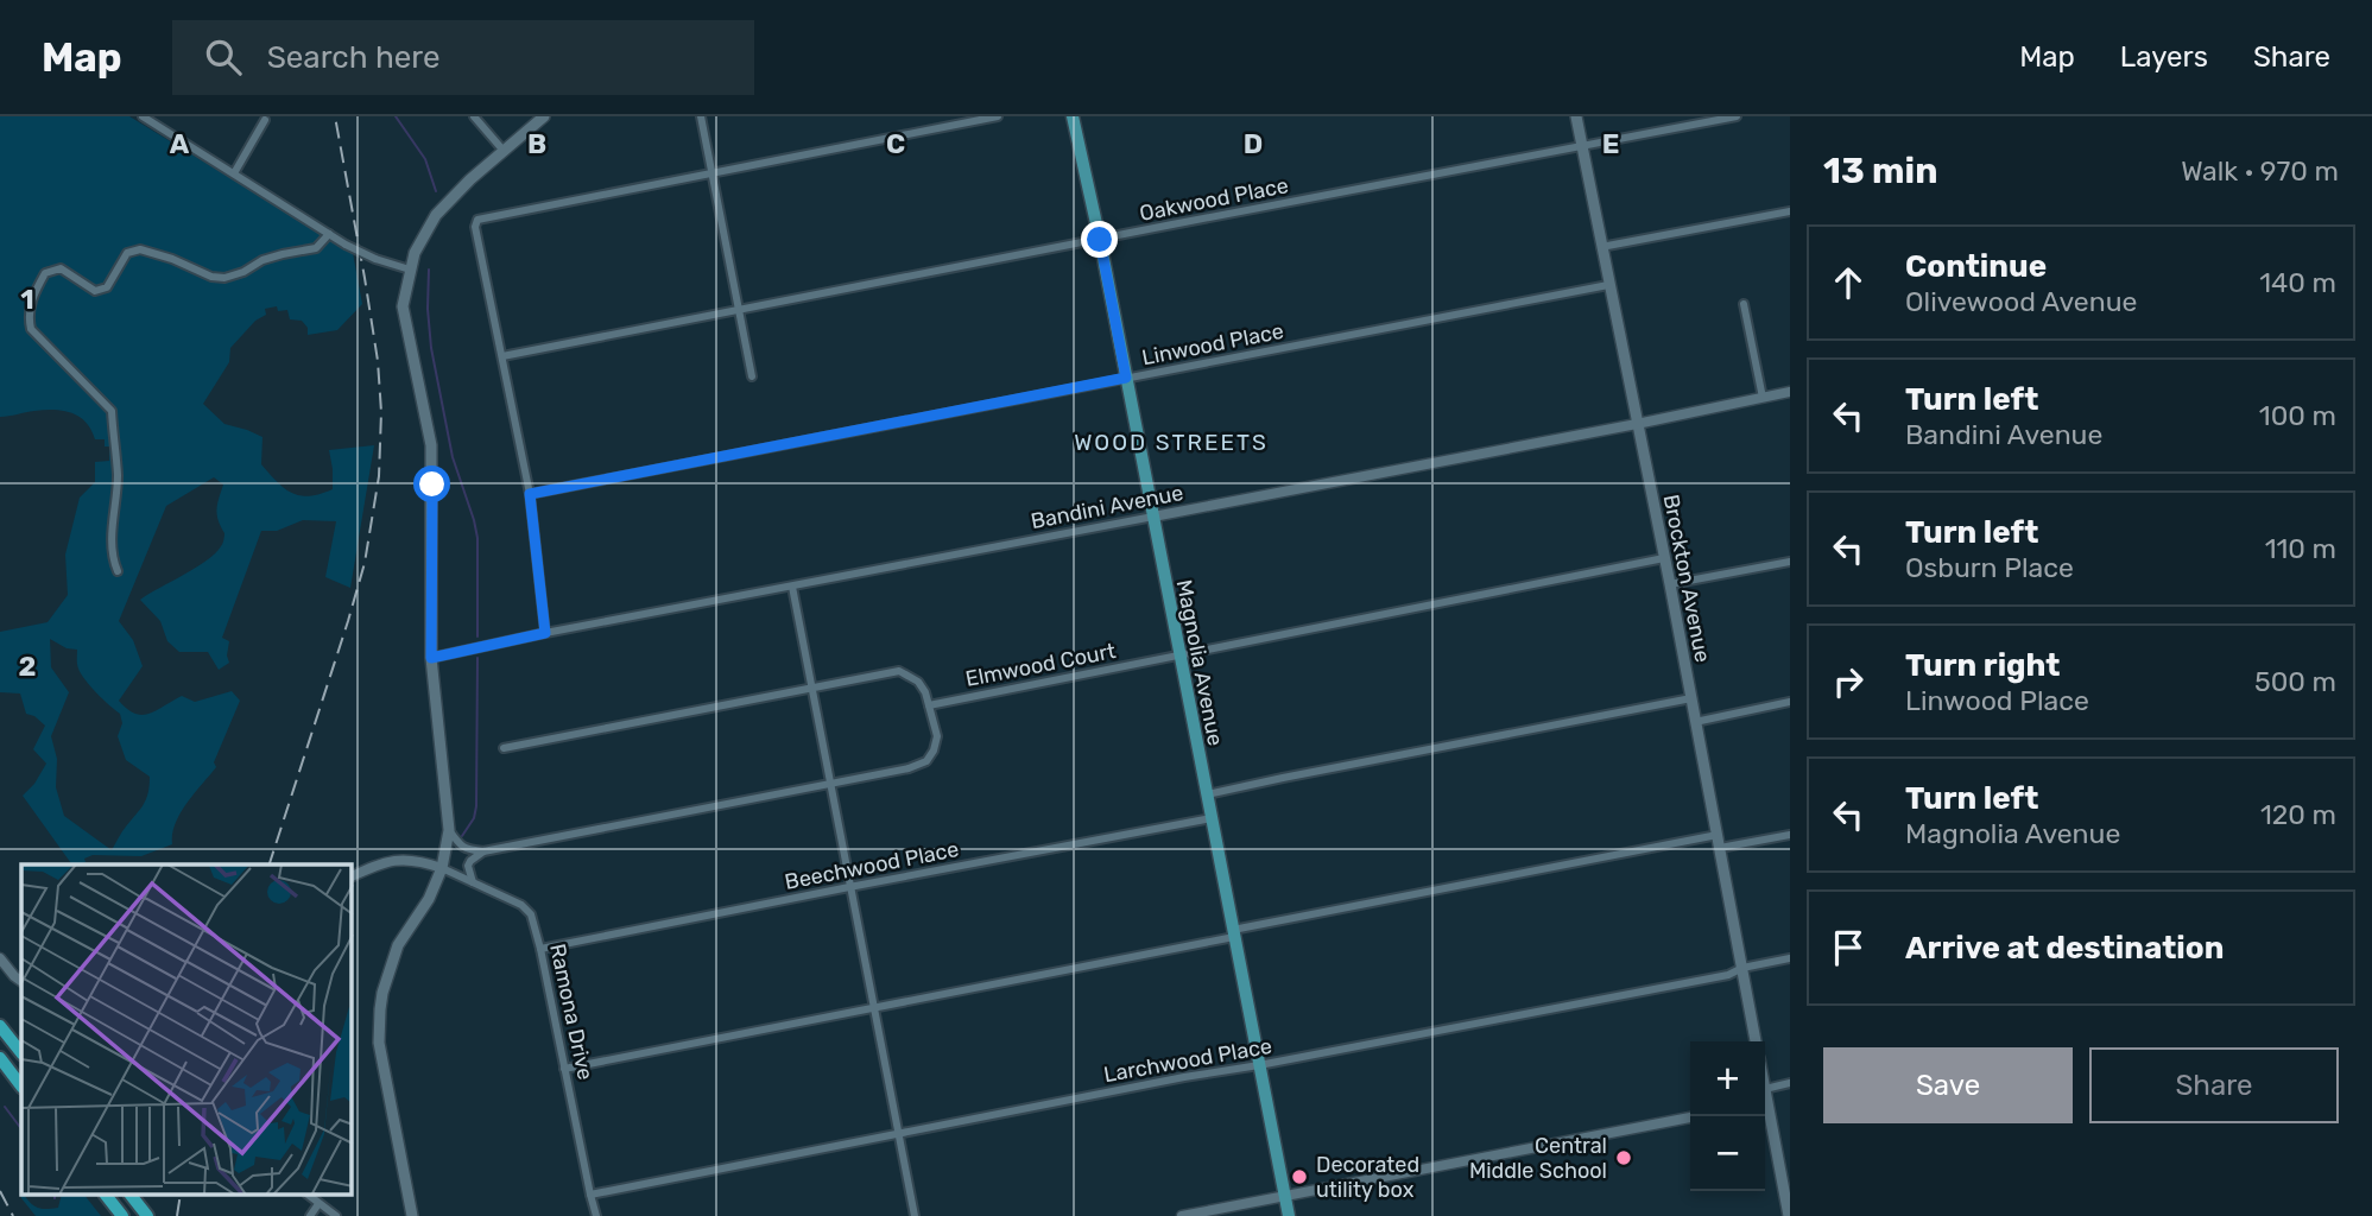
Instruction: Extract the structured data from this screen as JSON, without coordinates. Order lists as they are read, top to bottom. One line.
{"streets":{"main road":["Brockton Avenue","Magnolia Avenue"],"street":["Oakwood Place","Linwood Place","Bandini Avenue","Elmwood Court","Beechwood Place","Ramona Drive","Larchwood Place"]},"crossings":[["Oakwood Place","Brockton Avenue"],["Oakwood Place","Magnolia Avenue"],["Linwood Place","Brockton Avenue"],["Linwood Place","Magnolia Avenue"],["Bandini Avenue","Brockton Avenue"],["Bandini Avenue","Magnolia Avenue"],["Brockton Avenue","Elmwood Court"],["Brockton Avenue","Larchwood Place"],["Magnolia Avenue","Elmwood Court"],["Magnolia Avenue","Beechwood Place"],["Magnolia Avenue","Larchwood Place"],["Beechwood Place","Ramona Drive"],["Ramona Drive","Larchwood Place"]],"districts":["WOOD STREETS"],"places":["Central Middle School","Decorated utility box"],"page":{"header":"Map","search":"Search here","nav":["Map","Layers","Share"],"heading":["13 min","Walk · 970 m"],"list":[["Continue","Olivewood Avenue","140 m"],["Turn left","Bandini Avenue","100 m"],["Turn left","Osburn Place","110 m"],["Turn right","Linwood Place","500 m"],["Turn left","Magnolia Avenue","120 m"],"Arrive at destination"],"buttons":["Save","Share"],"map_buttons":["+","−"]},"grid":{"columns":["A","B","C","D","E"],"rows":["1","2"]}}
